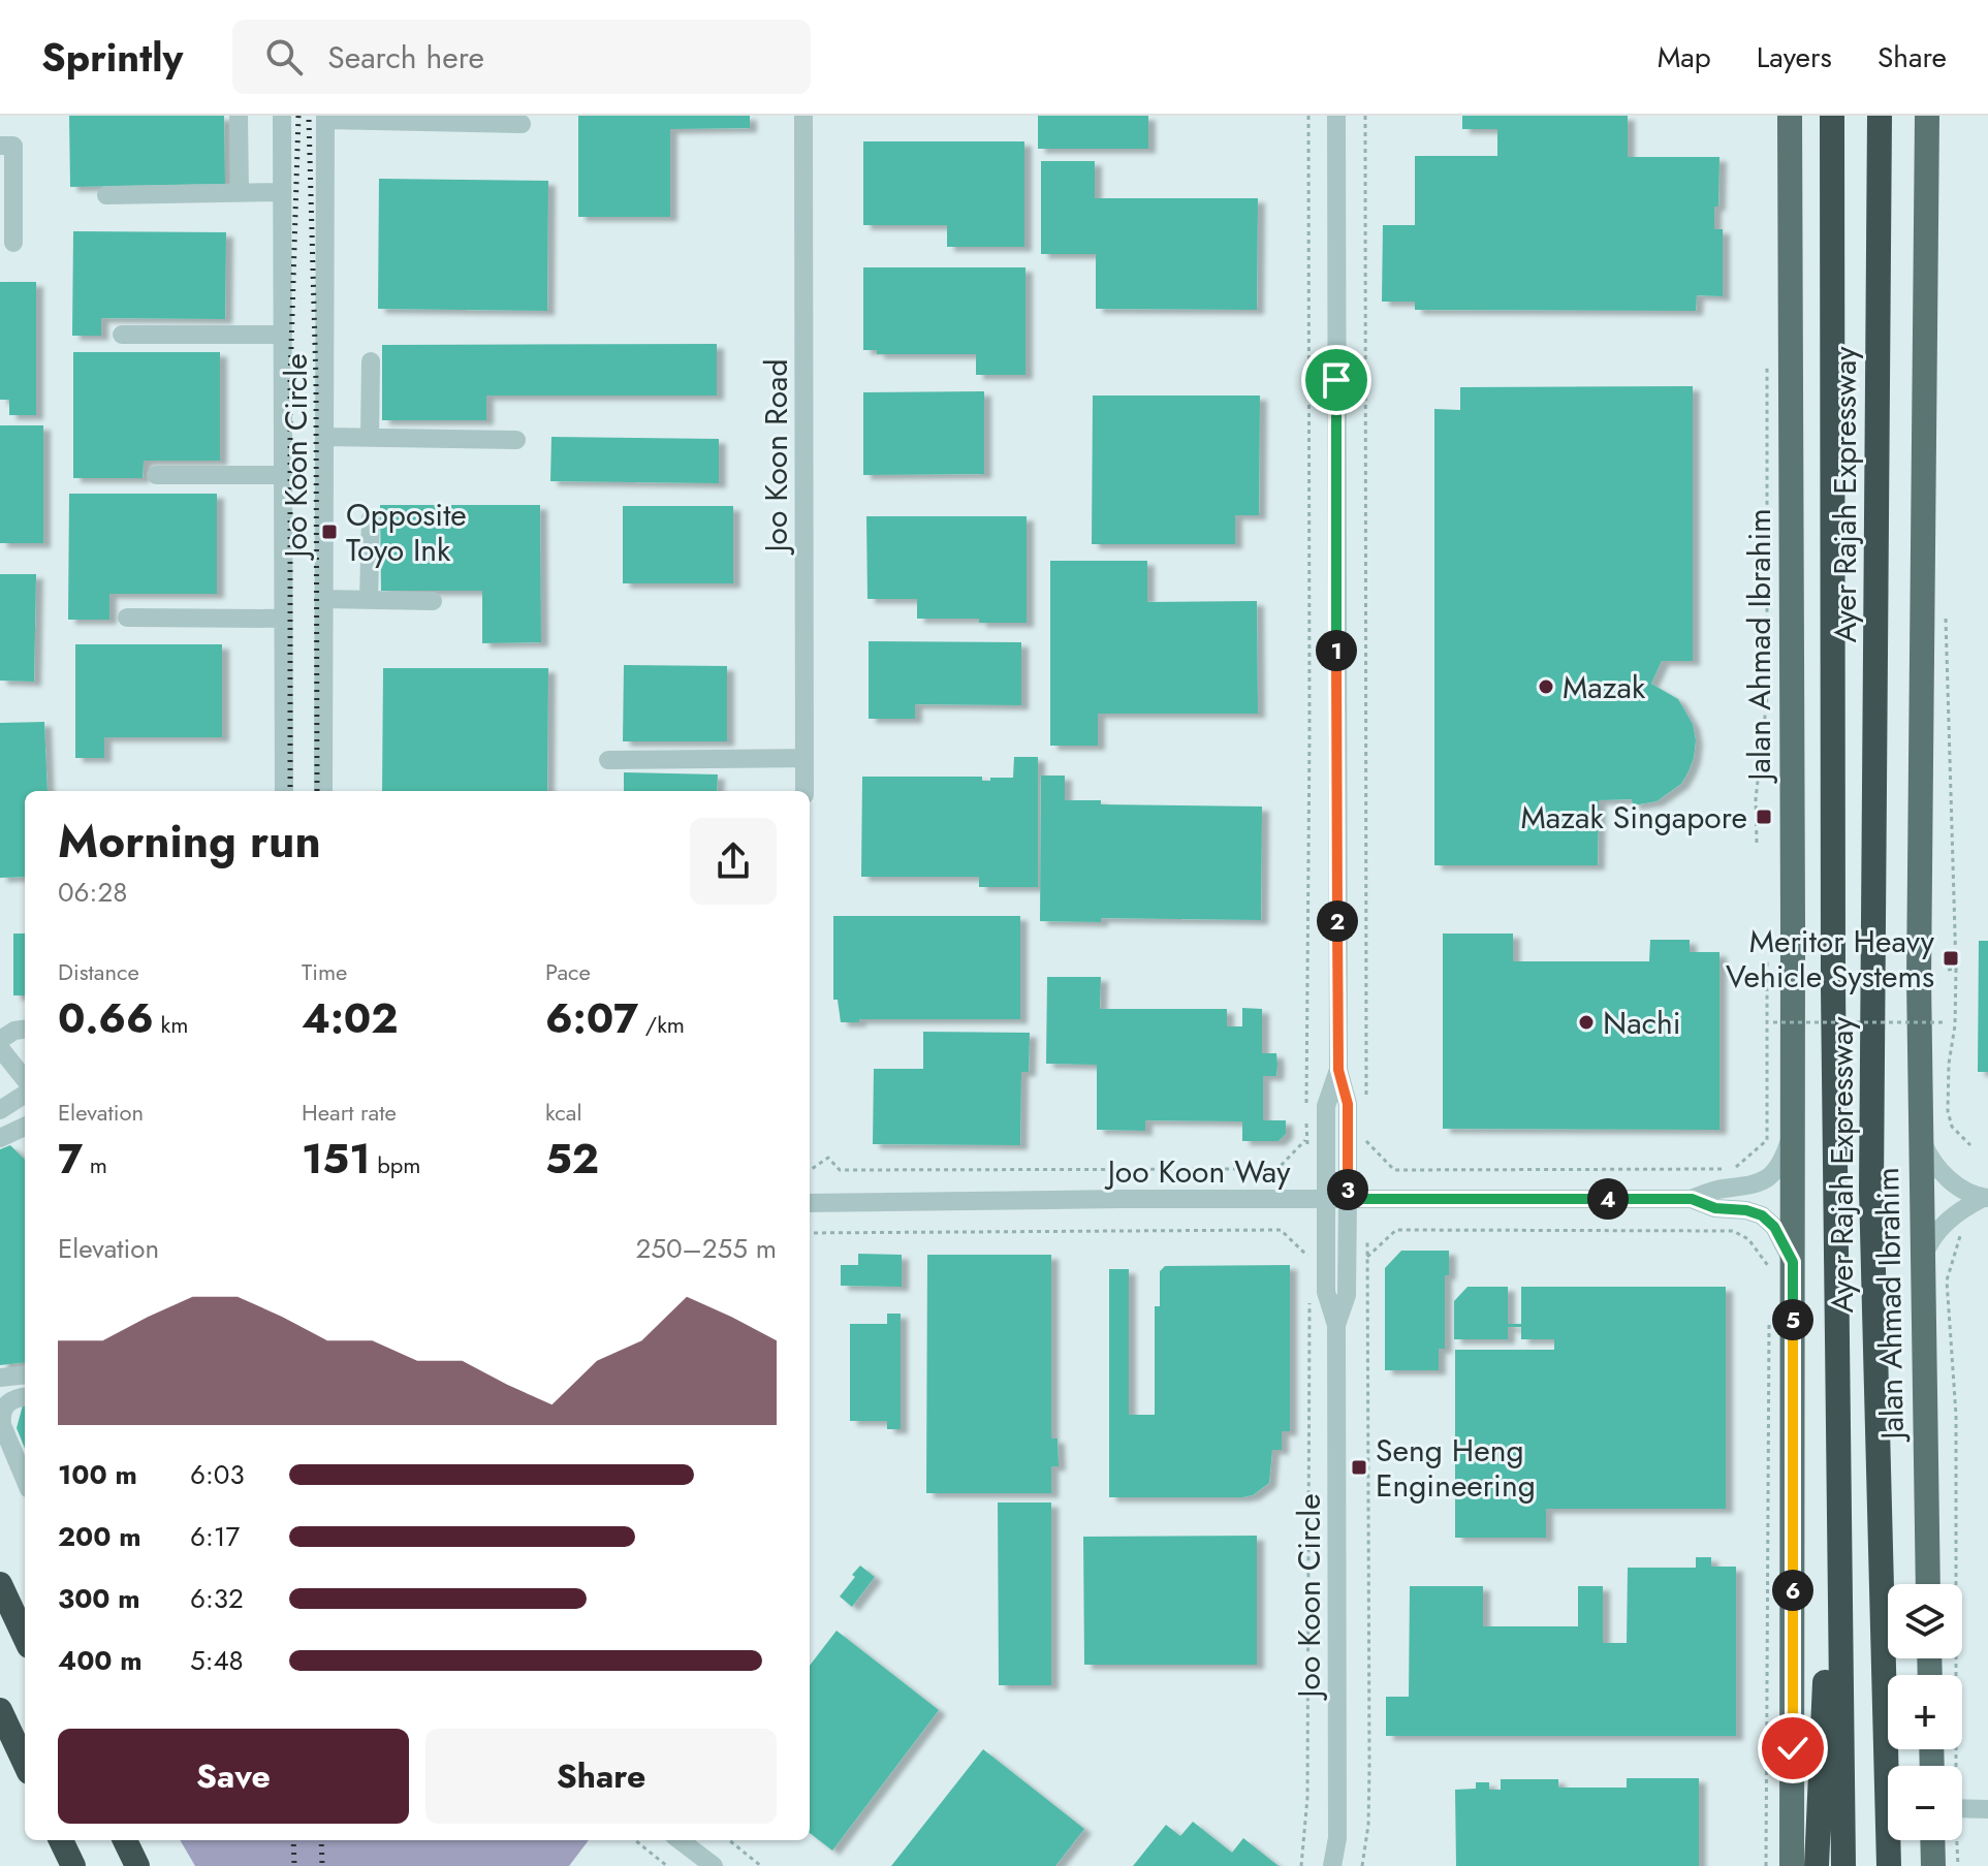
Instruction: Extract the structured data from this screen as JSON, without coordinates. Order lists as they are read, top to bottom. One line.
{"streets":{"highway":["Ayer Rajah Expressway"],"main road":["Jalan Ahmad Ibrahim"],"street":["Joo Koon Circle","Joo Koon Road","Joo Koon Way"]},"crossings":[["Joo Koon Circle","Joo Koon Way"],["Jalan Ahmad Ibrahim","Joo Koon Way"]],"places":{"transit":["Opposite Toyo Ink","Mazak Singapore","Meritor Heavy Vehicle Systems","Seng Heng Engineering"],"other":["Mazak","Nachi"]},"page":{"header":"Sprintly","search":"Search here","nav":["Map","Layers","Share"],"pins":["1","2","3","4","5","6"],"heading":["Morning run","06:28"],"stats":[["Distance","0.66 km"],["Time","4:02"],["Pace","6:07 /km"],["Elevation","7 m"],["Heart rate","151 bpm"],["kcal","52"]],"chart":["Elevation","250–255 m"],"list":[{"name":"100 m","note":"6:03"},{"name":"200 m","note":"6:17"},{"name":"300 m","note":"6:32"},{"name":"400 m","note":"5:48"}],"map_buttons":["+","−"],"buttons":["Save","Share"]}}
